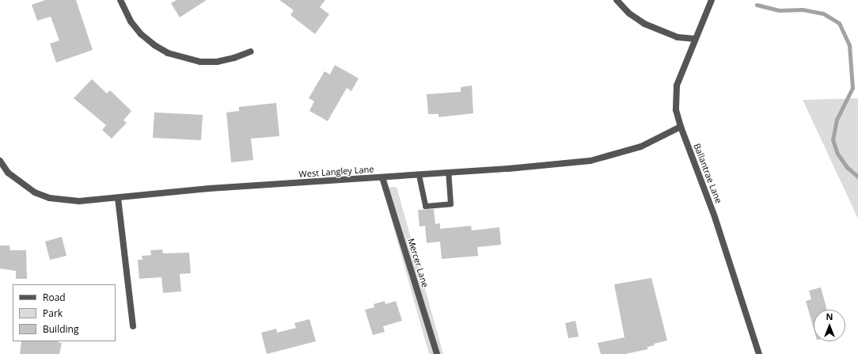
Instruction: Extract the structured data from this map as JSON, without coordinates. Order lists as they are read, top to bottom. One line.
{"streets":{"street":["West Langley Lane","Ballantrae Lane","Mercer Lane"]},"crossings":[["West Langley Lane","Ballantrae Lane"],["West Langley Lane","Mercer Lane"]],"legend":["Road","Park","Building"],"north":"top"}
